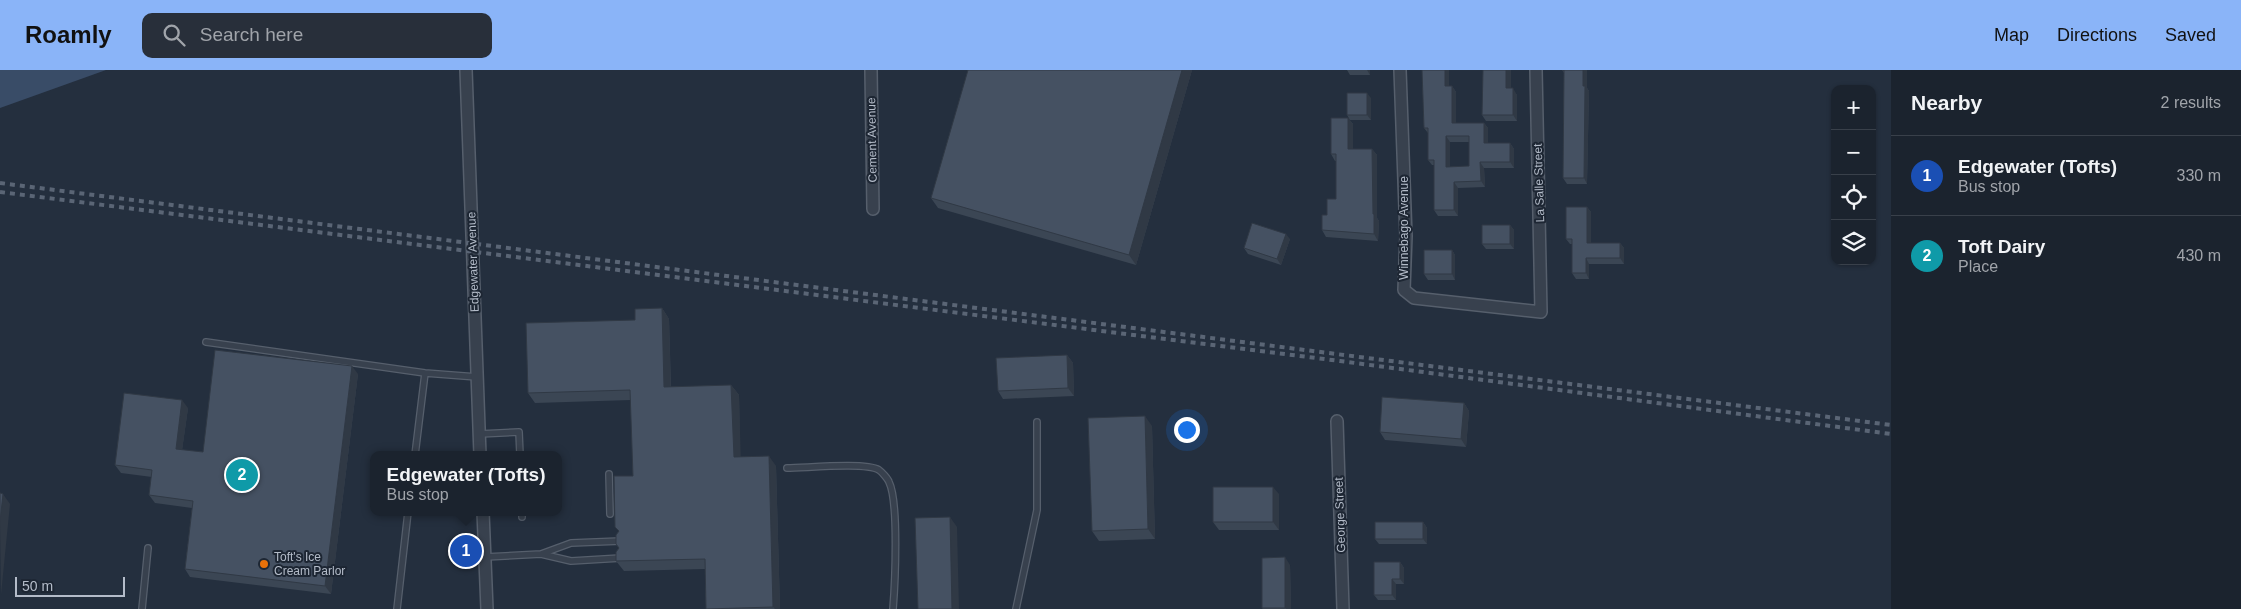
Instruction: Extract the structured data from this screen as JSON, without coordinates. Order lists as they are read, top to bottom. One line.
{"streets":{"street":["Cement Avenue","La Salle Street","Winnebago Avenue","Edgewater Avenue","George Street"]},"crossings":[["La Salle Street","Winnebago Avenue"]],"places":["Toft's Ice Cream Parlor"],"scale_bar":"50 m","page":{"header":"Roamly","search":"Search here","nav":["Map","Directions","Saved"],"heading":["Nearby","2 results"],"map_buttons":["+","−"],"list":[{"mark":"1","name":"Edgewater (Tofts)","note":"Bus stop","value":"330 m"},{"mark":"2","name":"Toft Dairy","note":"Place","value":"430 m"}],"popup":["Edgewater (Tofts)","Bus stop"],"pins":["2","1"],"scale":"50 m"}}
